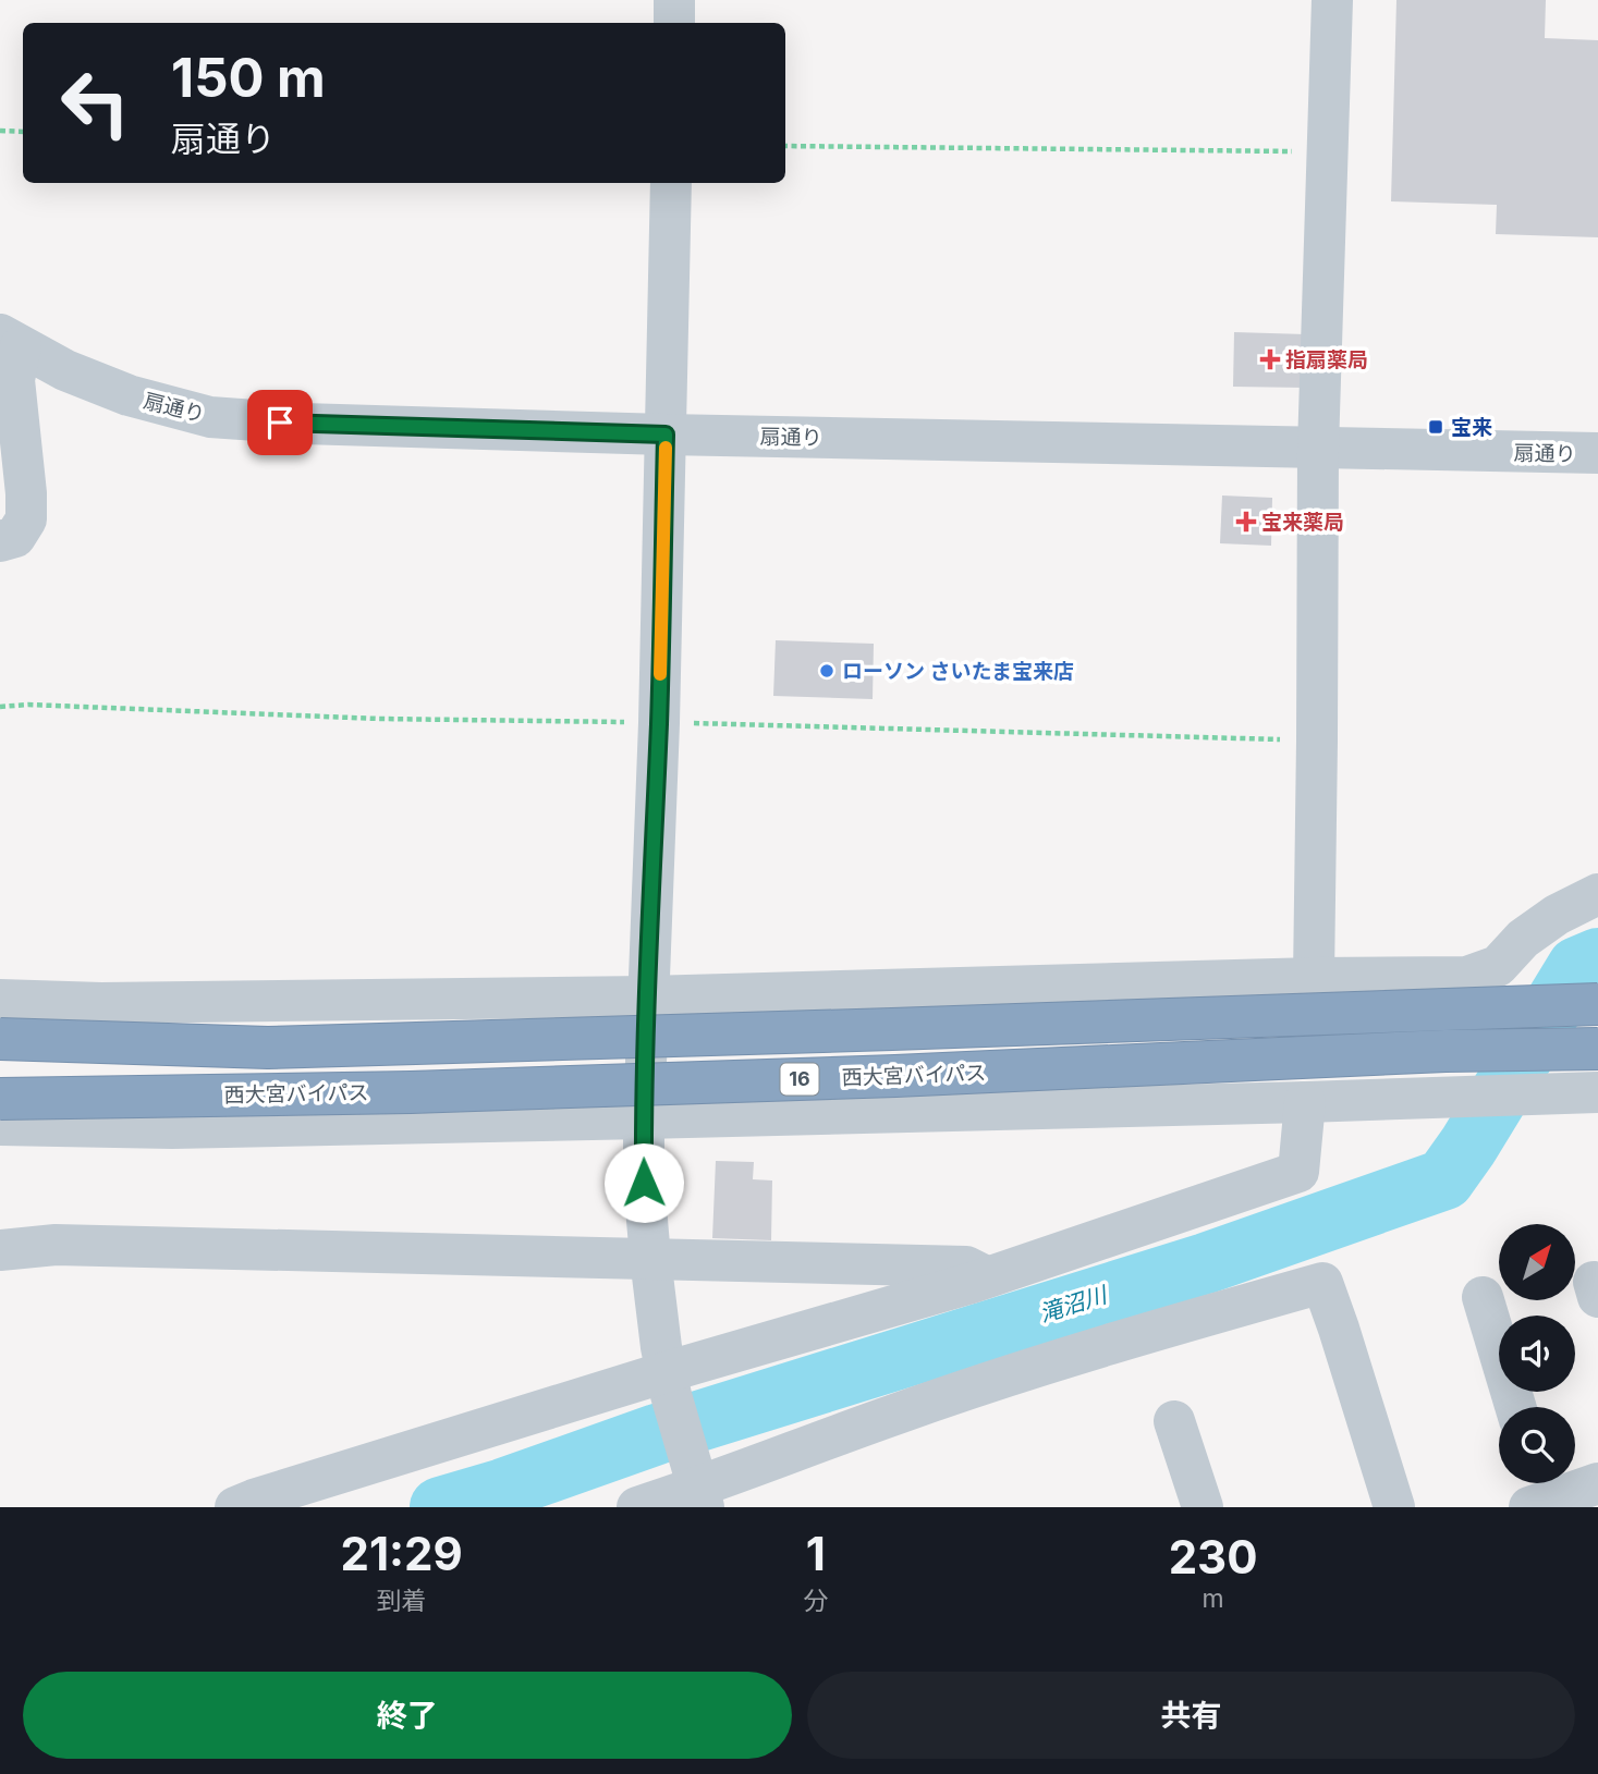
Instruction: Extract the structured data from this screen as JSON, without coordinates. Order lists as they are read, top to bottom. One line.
{"streets":{"highway":["西大宮バイパス","16"],"street":["扇通り"]},"water":["滝沼川"],"places":{"health":["指扇薬局","宝来薬局"],"transit":["宝来"],"other":["ローソン さいたま宝来店"]},"north":"top right","page":{"turn":["150 m","扇通り"],"eta":["21:29","到着","1","分","230","m"],"buttons":["終了","共有"]}}
